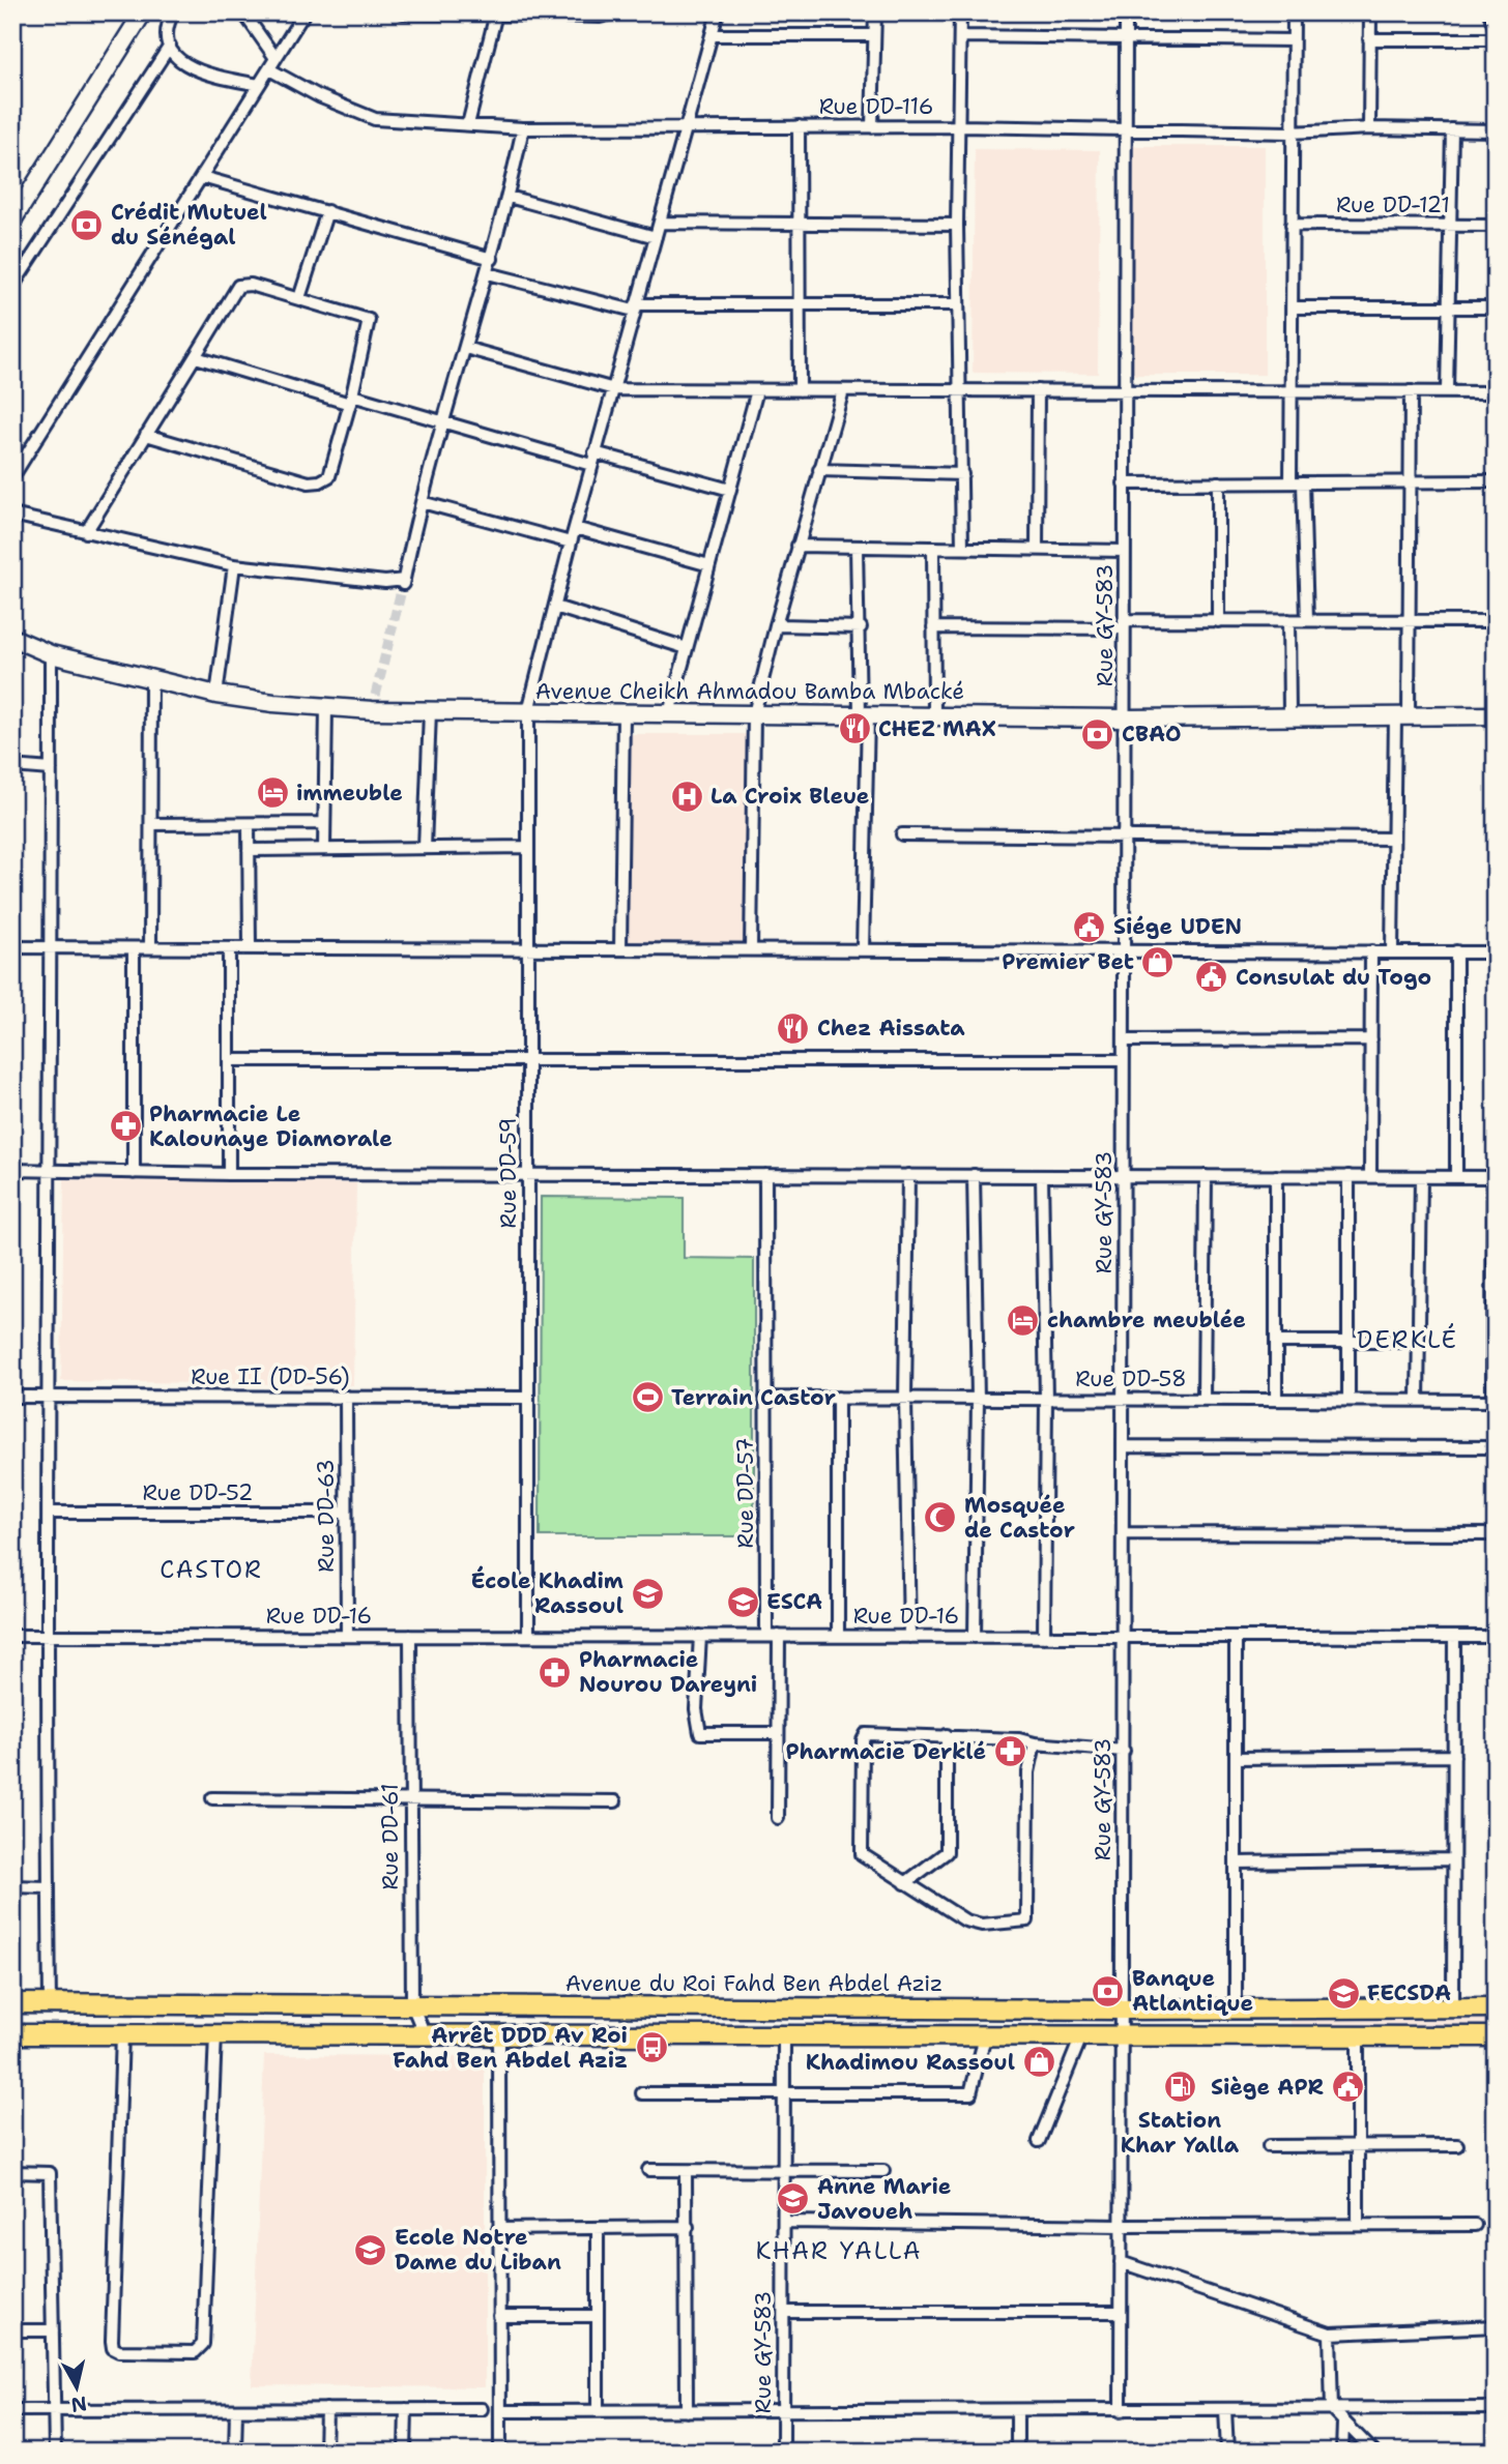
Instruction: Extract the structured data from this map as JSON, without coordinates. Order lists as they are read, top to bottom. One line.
{"streets":{"main road":["Avenue du Roi Fahd Ben Abdel Aziz"],"street":["Rue DD-116","Rue DD-121","Rue GY-583","Avenue Cheikh Ahmadou Bamba Mbacké","Rue DD-59","Rue II (DD-56)","Rue DD-58","Rue DD-52","Rue DD-57","Rue DD-63","Rue DD-16","Rue DD-61"]},"crossings":[["Rue DD-116","Rue GY-583"],["Rue DD-116","Rue DD-59"],["Rue GY-583","Avenue Cheikh Ahmadou Bamba Mbacké"],["Rue GY-583","Rue DD-58"],["Rue GY-583","Rue DD-16"],["Rue GY-583","Avenue du Roi Fahd Ben Abdel Aziz"],["Avenue Cheikh Ahmadou Bamba Mbacké","Rue DD-59"],["Rue DD-59","Rue II (DD-56)"],["Rue DD-59","Rue DD-16"],["Rue II (DD-56)","Rue DD-63"],["Rue DD-58","Rue DD-57"],["Rue DD-52","Rue DD-63"],["Rue DD-57","Rue DD-16"],["Rue DD-63","Rue DD-16"],["Rue DD-16","Rue DD-61"],["Rue DD-61","Avenue du Roi Fahd Ben Abdel Aziz"]],"districts":["DERKLÉ","CASTOR","KHAR YALLA"],"places":{"bank":["Crédit Mutuel du Sénégal","CBAO","Banque Atlantique"],"restaurant":["CHEZ MAX","Chez Aissata"],"hotel":["immeuble","chambre meublée"],"hospital":["La Croix Bleue"],"public building":["Siége UDEN","Consulat du Togo","Siège APR"],"shop":["Premier Bet","Khadimou Rassoul"],"pharmacy":["Pharmacie Le Kalounaye Diamorale","Pharmacie Nourou Dareyni","Pharmacie Derklé"],"sports":["Terrain Castor"],"mosque":["Mosquée de Castor"],"school or university":["École Khadim Rassoul","ESCA","FECSDA","Anne Marie Javoueh","Ecole Notre Dame du Liban"],"bus stop":["Arrêt DDD Av Roi Fahd Ben Abdel Aziz"],"fuel station":["Station Khar Yalla"]},"north":"bottom"}
